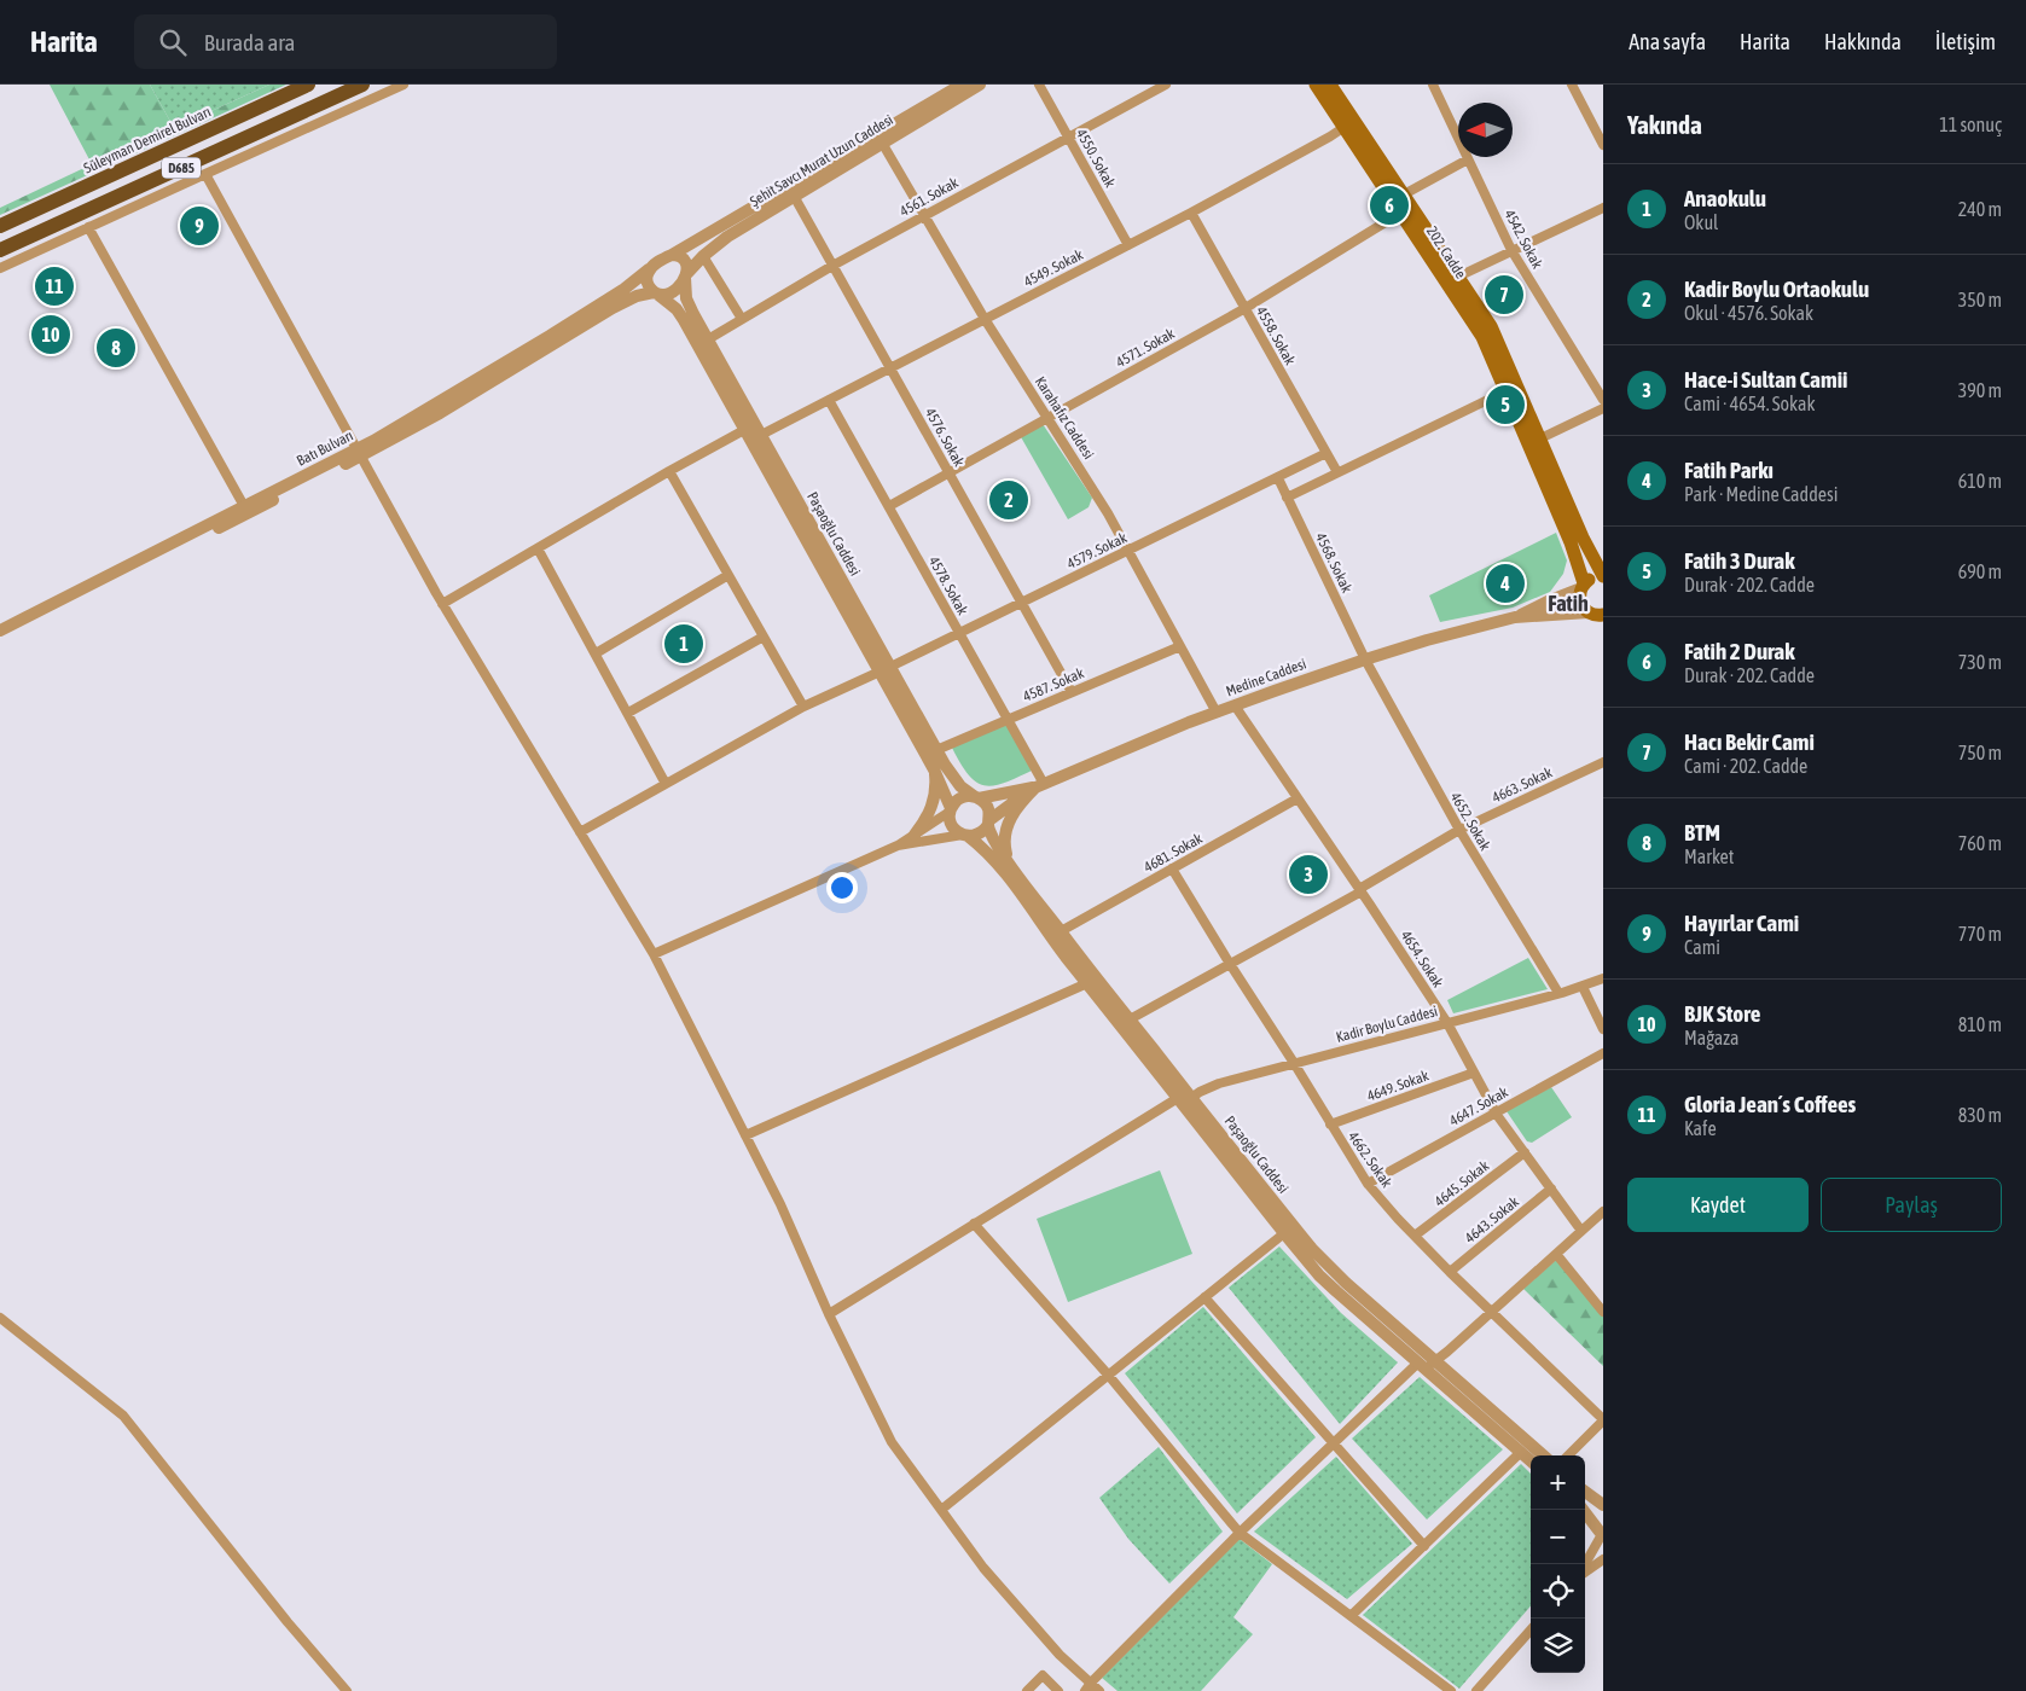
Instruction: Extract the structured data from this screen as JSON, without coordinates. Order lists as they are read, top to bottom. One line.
{"streets":{"highway":["Süleyman Demirel Bulvarı","D685"],"main road":["202. Cadde"],"street":["4550. Sokak","Şehit Savcı Murat Uzun Caddesi","4561. Sokak","4542. Sokak","4549. Sokak","4558. Sokak","4571. Sokak","Karahafız Caddesi","4576. Sokak","Batı Bulvarı","Paşaoğlu Caddesi","4579. Sokak","4568. Sokak","4578. Sokak","Medine Caddesi","4587. Sokak","4663. Sokak","4652. Sokak","4681. Sokak","4654. Sokak","Kadir Boylu Caddesi","4649. Sokak","4647. Sokak","4662. Sokak","4645. Sokak","4643. Sokak"]},"crossings":[["4550. Sokak","4561. Sokak"],["4550. Sokak","4549. Sokak"],["Şehit Savcı Murat Uzun Caddesi","Karahafız Caddesi"],["Şehit Savcı Murat Uzun Caddesi","4576. Sokak"],["Şehit Savcı Murat Uzun Caddesi","Batı Bulvarı"],["Şehit Savcı Murat Uzun Caddesi","Paşaoğlu Caddesi"],["4561. Sokak","Karahafız Caddesi"],["4561. Sokak","4576. Sokak"],["4561. Sokak","Paşaoğlu Caddesi"],["4542. Sokak","4571. Sokak"],["202. Cadde","4549. Sokak"],["202. Cadde","4571. Sokak"],["202. Cadde","Medine Caddesi"],["4549. Sokak","4558. Sokak"],["4549. Sokak","Karahafız Caddesi"],["4549. Sokak","4576. Sokak"],["4549. Sokak","Paşaoğlu Caddesi"],["4549. Sokak","4578. Sokak"],["4558. Sokak","4571. Sokak"],["4558. Sokak","4579. Sokak"],["4571. Sokak","Karahafız Caddesi"],["4571. Sokak","4576. Sokak"],["4571. Sokak","4578. Sokak"],["Karahafız Caddesi","4579. Sokak"],["Karahafız Caddesi","Medine Caddesi"],["Karahafız Caddesi","4587. Sokak"],["4576. Sokak","4579. Sokak"],["4576. Sokak","4587. Sokak"],["Batı Bulvarı","Paşaoğlu Caddesi"],["Paşaoğlu Caddesi","4579. Sokak"],["Paşaoğlu Caddesi","Medine Caddesi"],["Paşaoğlu Caddesi","4587. Sokak"],["Paşaoğlu Caddesi","4663. Sokak"],["Paşaoğlu Caddesi","4681. Sokak"],["Paşaoğlu Caddesi","Kadir Boylu Caddesi"],["4579. Sokak","4568. Sokak"],["4579. Sokak","4578. Sokak"],["4568. Sokak","Medine Caddesi"],["4568. Sokak","4652. Sokak"],["4578. Sokak","Medine Caddesi"],["4578. Sokak","4587. Sokak"],["Medine Caddesi","4652. Sokak"],["Medine Caddesi","4654. Sokak"],["4663. Sokak","4652. Sokak"],["4663. Sokak","4654. Sokak"],["4663. Sokak","4662. Sokak"],["4652. Sokak","Kadir Boylu Caddesi"],["4681. Sokak","4654. Sokak"],["4681. Sokak","4662. Sokak"],["4654. Sokak","Kadir Boylu Caddesi"],["4654. Sokak","4649. Sokak"],["4654. Sokak","4647. Sokak"],["4654. Sokak","4645. Sokak"],["4654. Sokak","4643. Sokak"],["Kadir Boylu Caddesi","4662. Sokak"],["4649. Sokak","4662. Sokak"],["4647. Sokak","4662. Sokak"],["4662. Sokak","4645. Sokak"],["4662. Sokak","4643. Sokak"]],"districts":["Fatih"],"north":"left","page":{"header":"Harita","search":"Burada ara","nav":["Ana sayfa","Harita","Hakkında","İletişim"],"heading":["Yakında","11 sonuç"],"list":[{"mark":"1","name":"Anaokulu","note":"Okul","value":"240 m"},{"mark":"2","name":"Kadir Boylu Ortaokulu","note":"Okul · 4576. Sokak","value":"350 m"},{"mark":"3","name":"Hace-i Sultan Camii","note":"Cami · 4654. Sokak","value":"390 m"},{"mark":"4","name":"Fatih Parkı","note":"Park · Medine Caddesi","value":"610 m"},{"mark":"5","name":"Fatih 3 Durak","note":"Durak · 202. Cadde","value":"690 m"},{"mark":"6","name":"Fatih 2 Durak","note":"Durak · 202. Cadde","value":"730 m"},{"mark":"7","name":"Hacı Bekir Cami","note":"Cami · 202. Cadde","value":"750 m"},{"mark":"8","name":"BTM","note":"Market","value":"760 m"},{"mark":"9","name":"Hayırlar Cami","note":"Cami","value":"770 m"},{"mark":"10","name":"BJK Store","note":"Mağaza","value":"810 m"},{"mark":"11","name":"Gloria Jean´s Coffees","note":"Kafe","value":"830 m"}],"pins":["6","9","11","7","10","8","5","2","4","1","3"],"buttons":["Kaydet","Paylaş"],"map_buttons":["+","−"]}}
